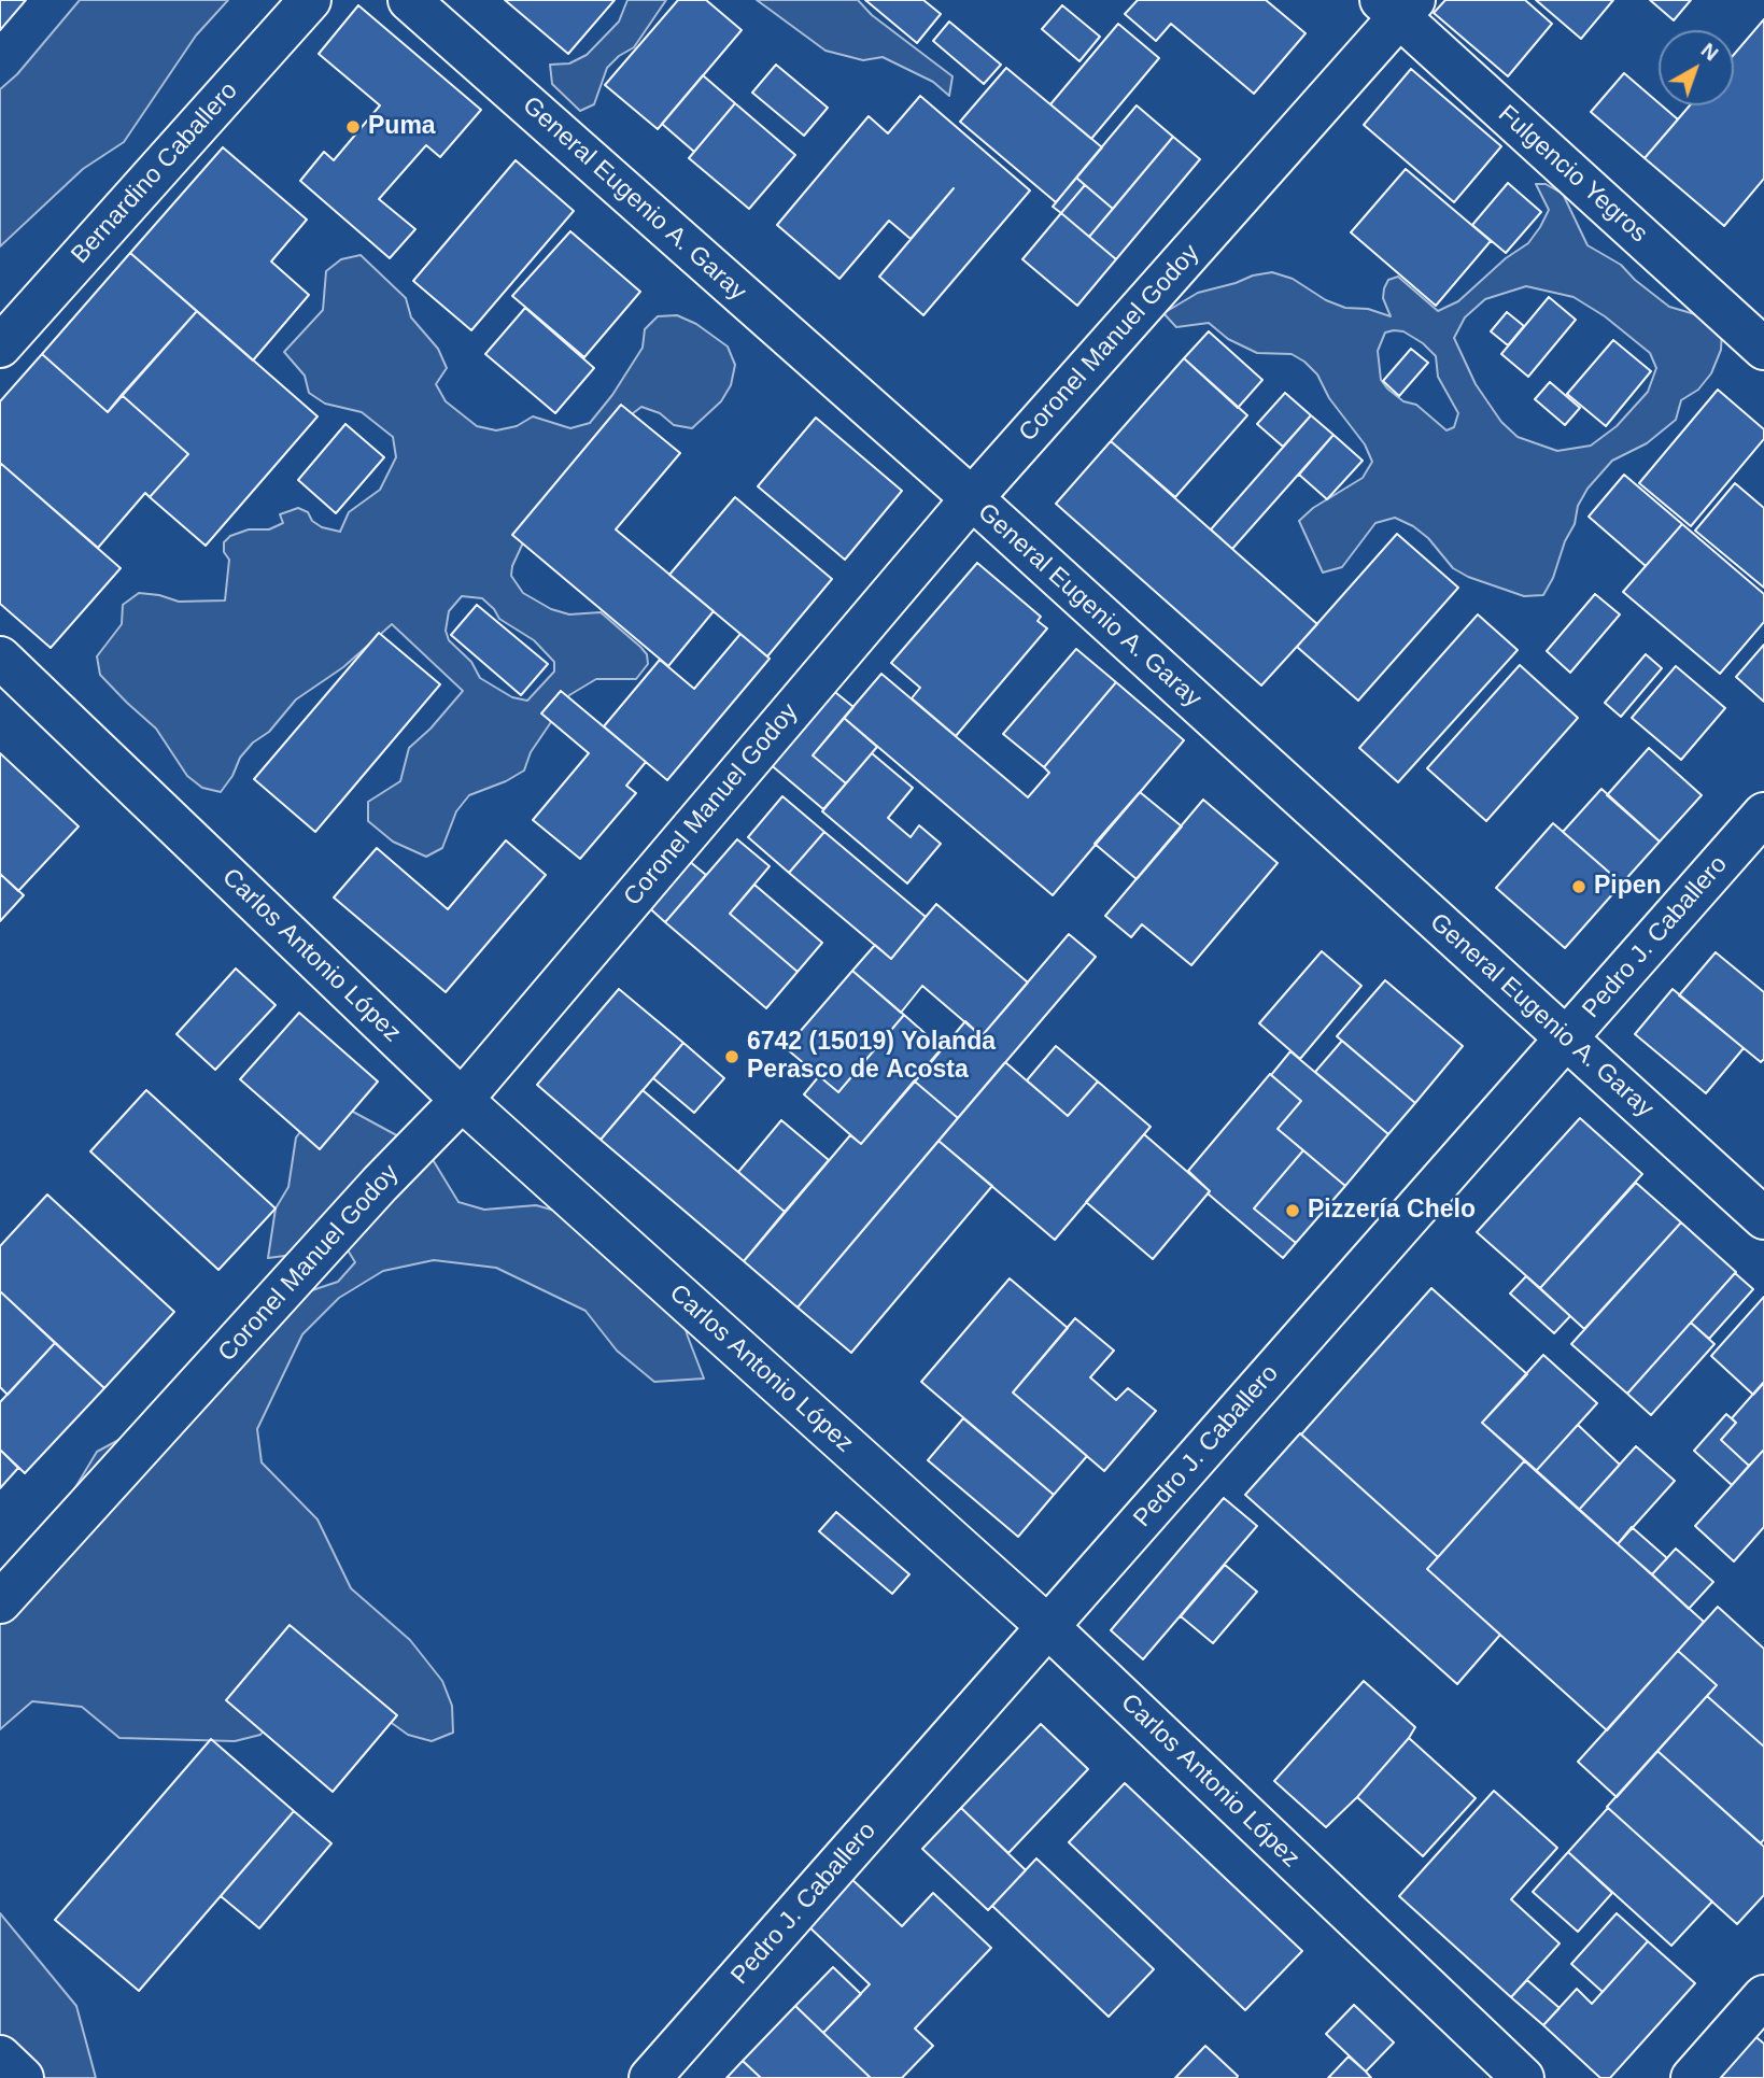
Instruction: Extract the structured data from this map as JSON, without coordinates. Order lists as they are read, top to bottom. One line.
{"streets":{"main road":["Bernardino Caballero","Fulgencio Yegros","General Eugenio A. Garay","Coronel Manuel Godoy","Pedro J. Caballero","Carlos Antonio López"]},"crossings":[["Fulgencio Yegros","Coronel Manuel Godoy"],["General Eugenio A. Garay","Coronel Manuel Godoy"],["General Eugenio A. Garay","Pedro J. Caballero"],["Coronel Manuel Godoy","Carlos Antonio López"],["Pedro J. Caballero","Carlos Antonio López"]],"places":["Puma","Pipen","6742 (15019) Yolanda Perasco de Acosta","Pizzería Chelo"],"north":"top right"}
